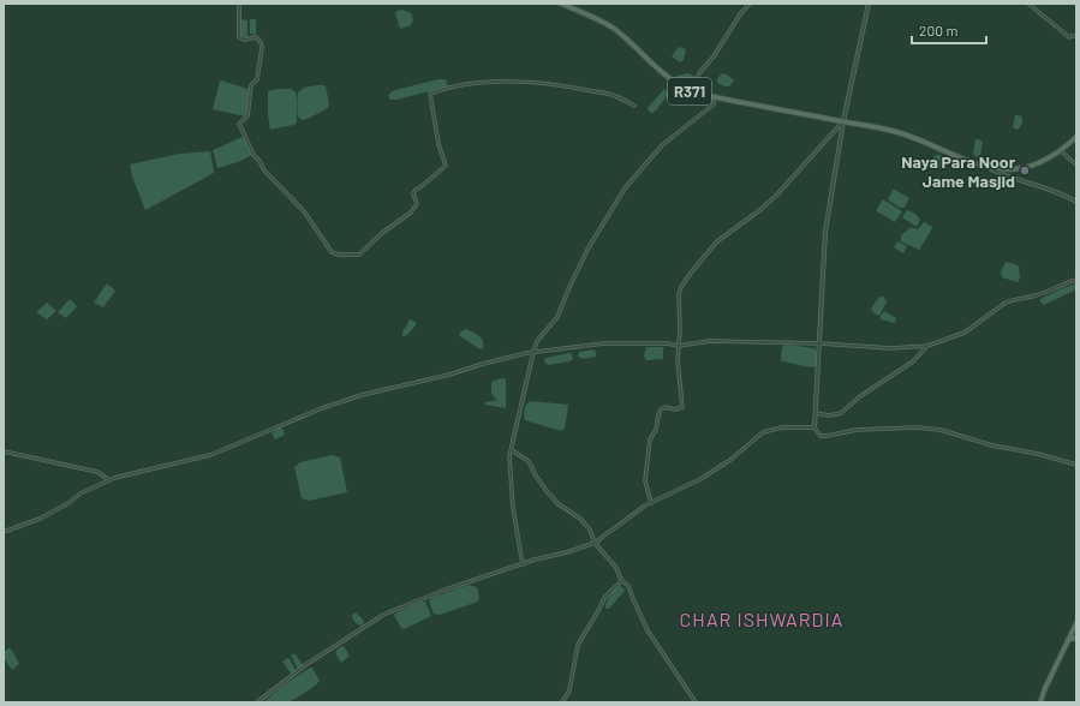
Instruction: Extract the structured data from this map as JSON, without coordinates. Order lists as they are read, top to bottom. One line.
{"streets":{"main road":["R371"]},"districts":["CHAR ISHWARDIA"],"places":["Naya Para Noor Jame Masjid"],"scale_bar":"200 m"}
